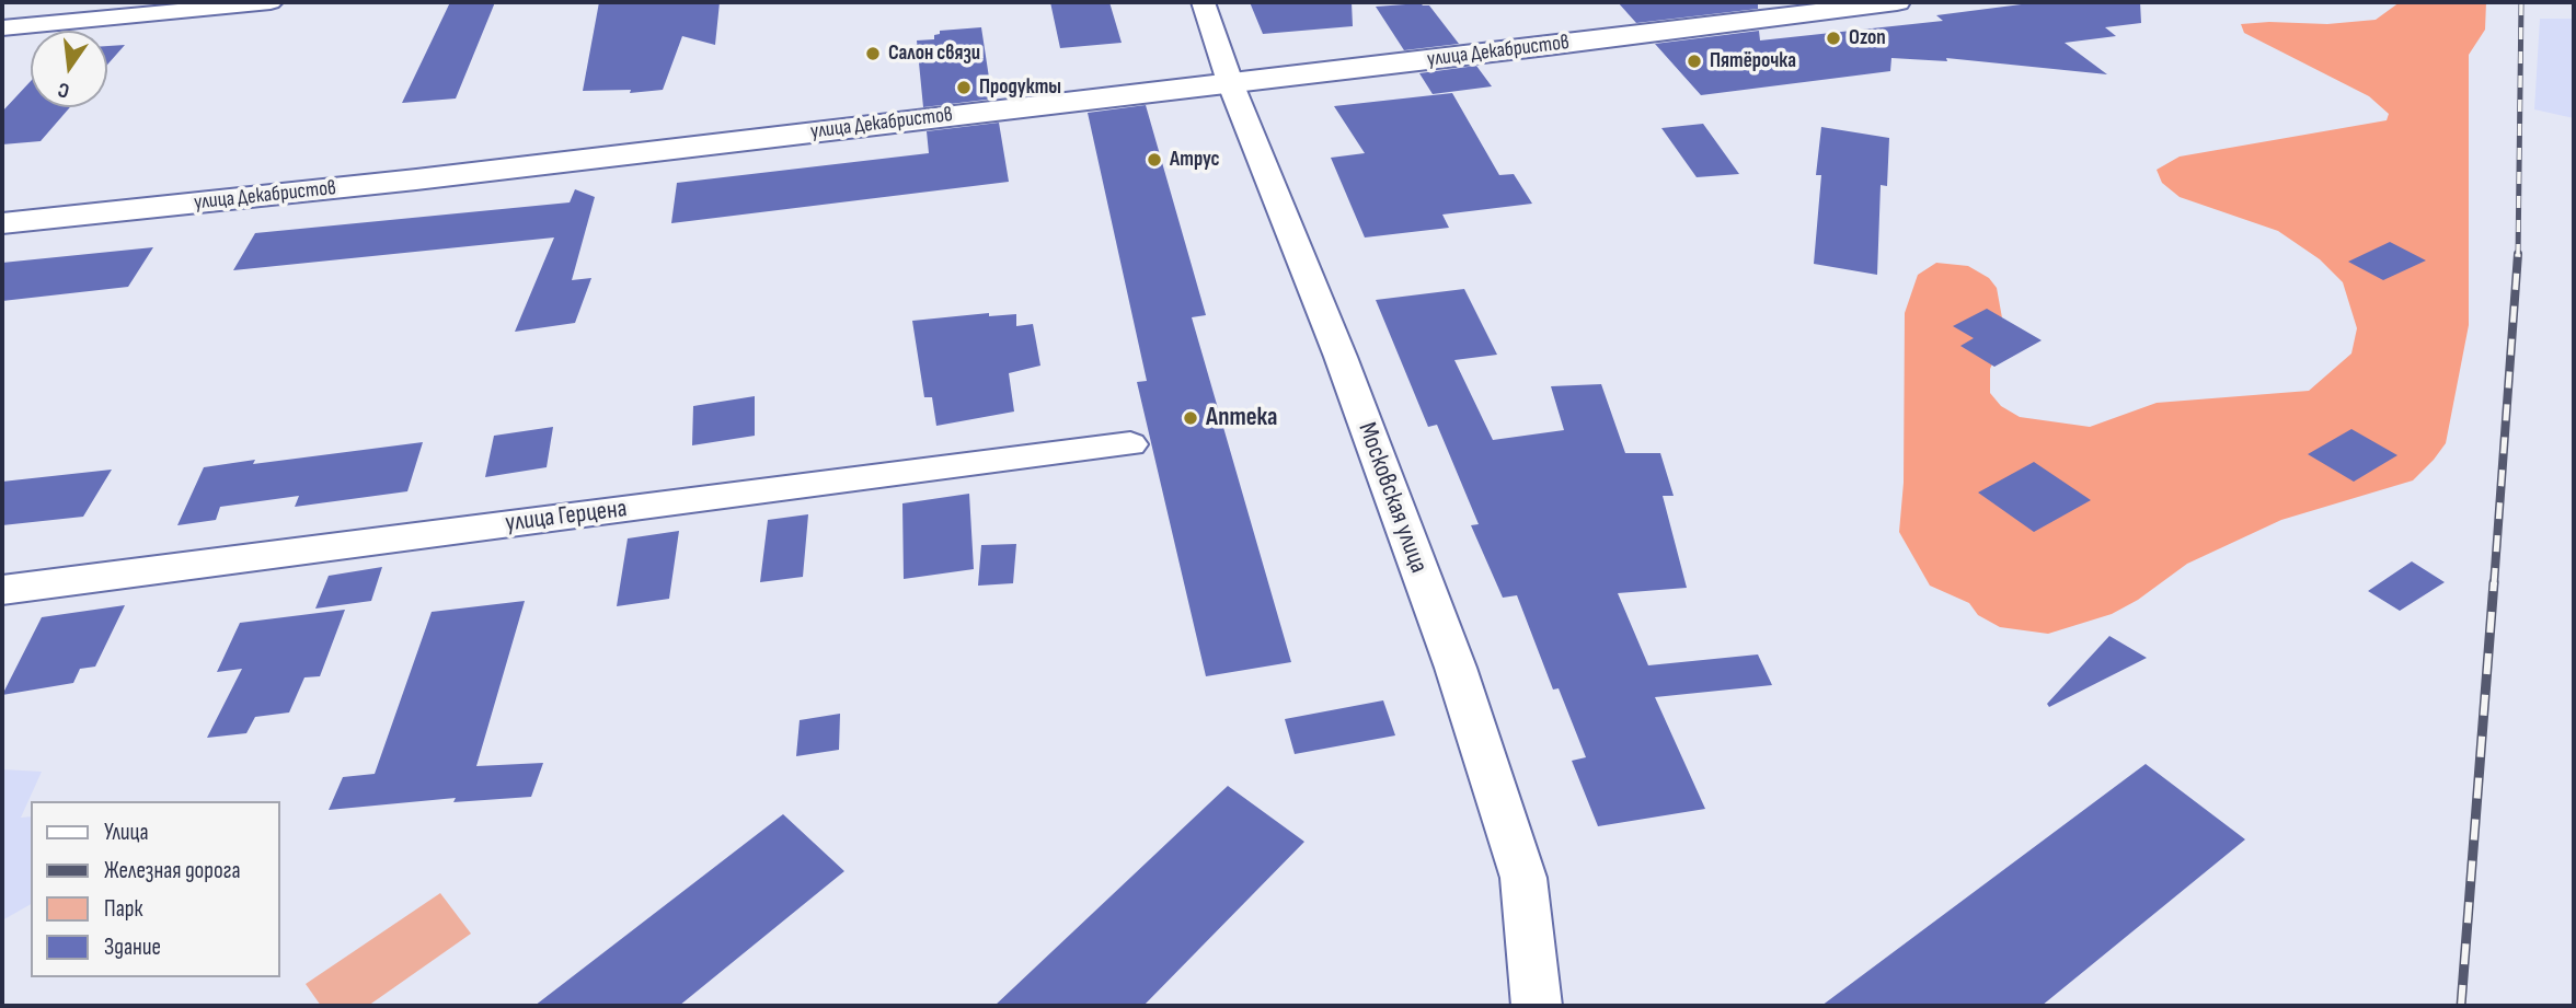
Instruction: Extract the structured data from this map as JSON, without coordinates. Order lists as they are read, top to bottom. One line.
{"streets":{"street":["улица Декабристов","Московская улица","улица Герцена"]},"crossings":[["улица Декабристов","Московская улица"]],"places":["Ozon","Салон связи","Пятёрочка","Продукты","Атрус","Аптека"],"legend":["Улица","Железная дорога","Парк","Здание"],"north":"bottom"}
